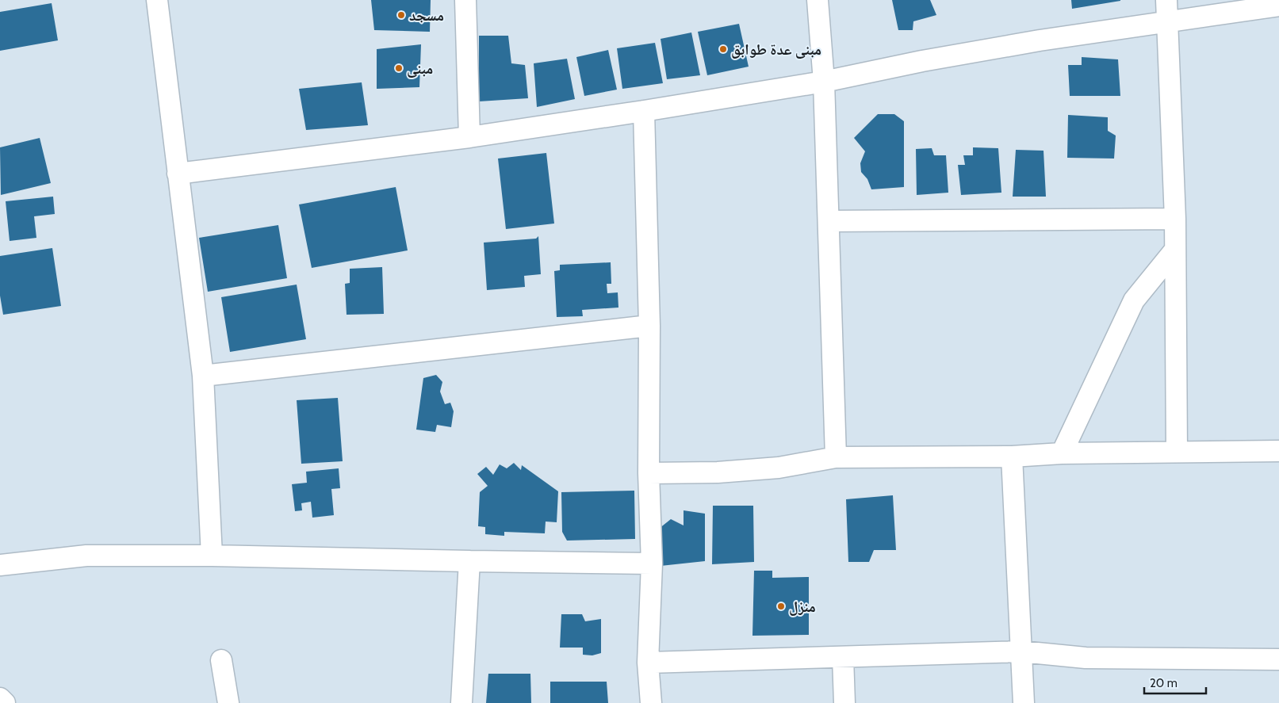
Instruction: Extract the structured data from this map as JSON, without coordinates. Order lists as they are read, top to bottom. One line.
{"places":["مسجد","مبنى عدة طوابق","مبنى","منزل"],"scale_bar":"20 m"}
